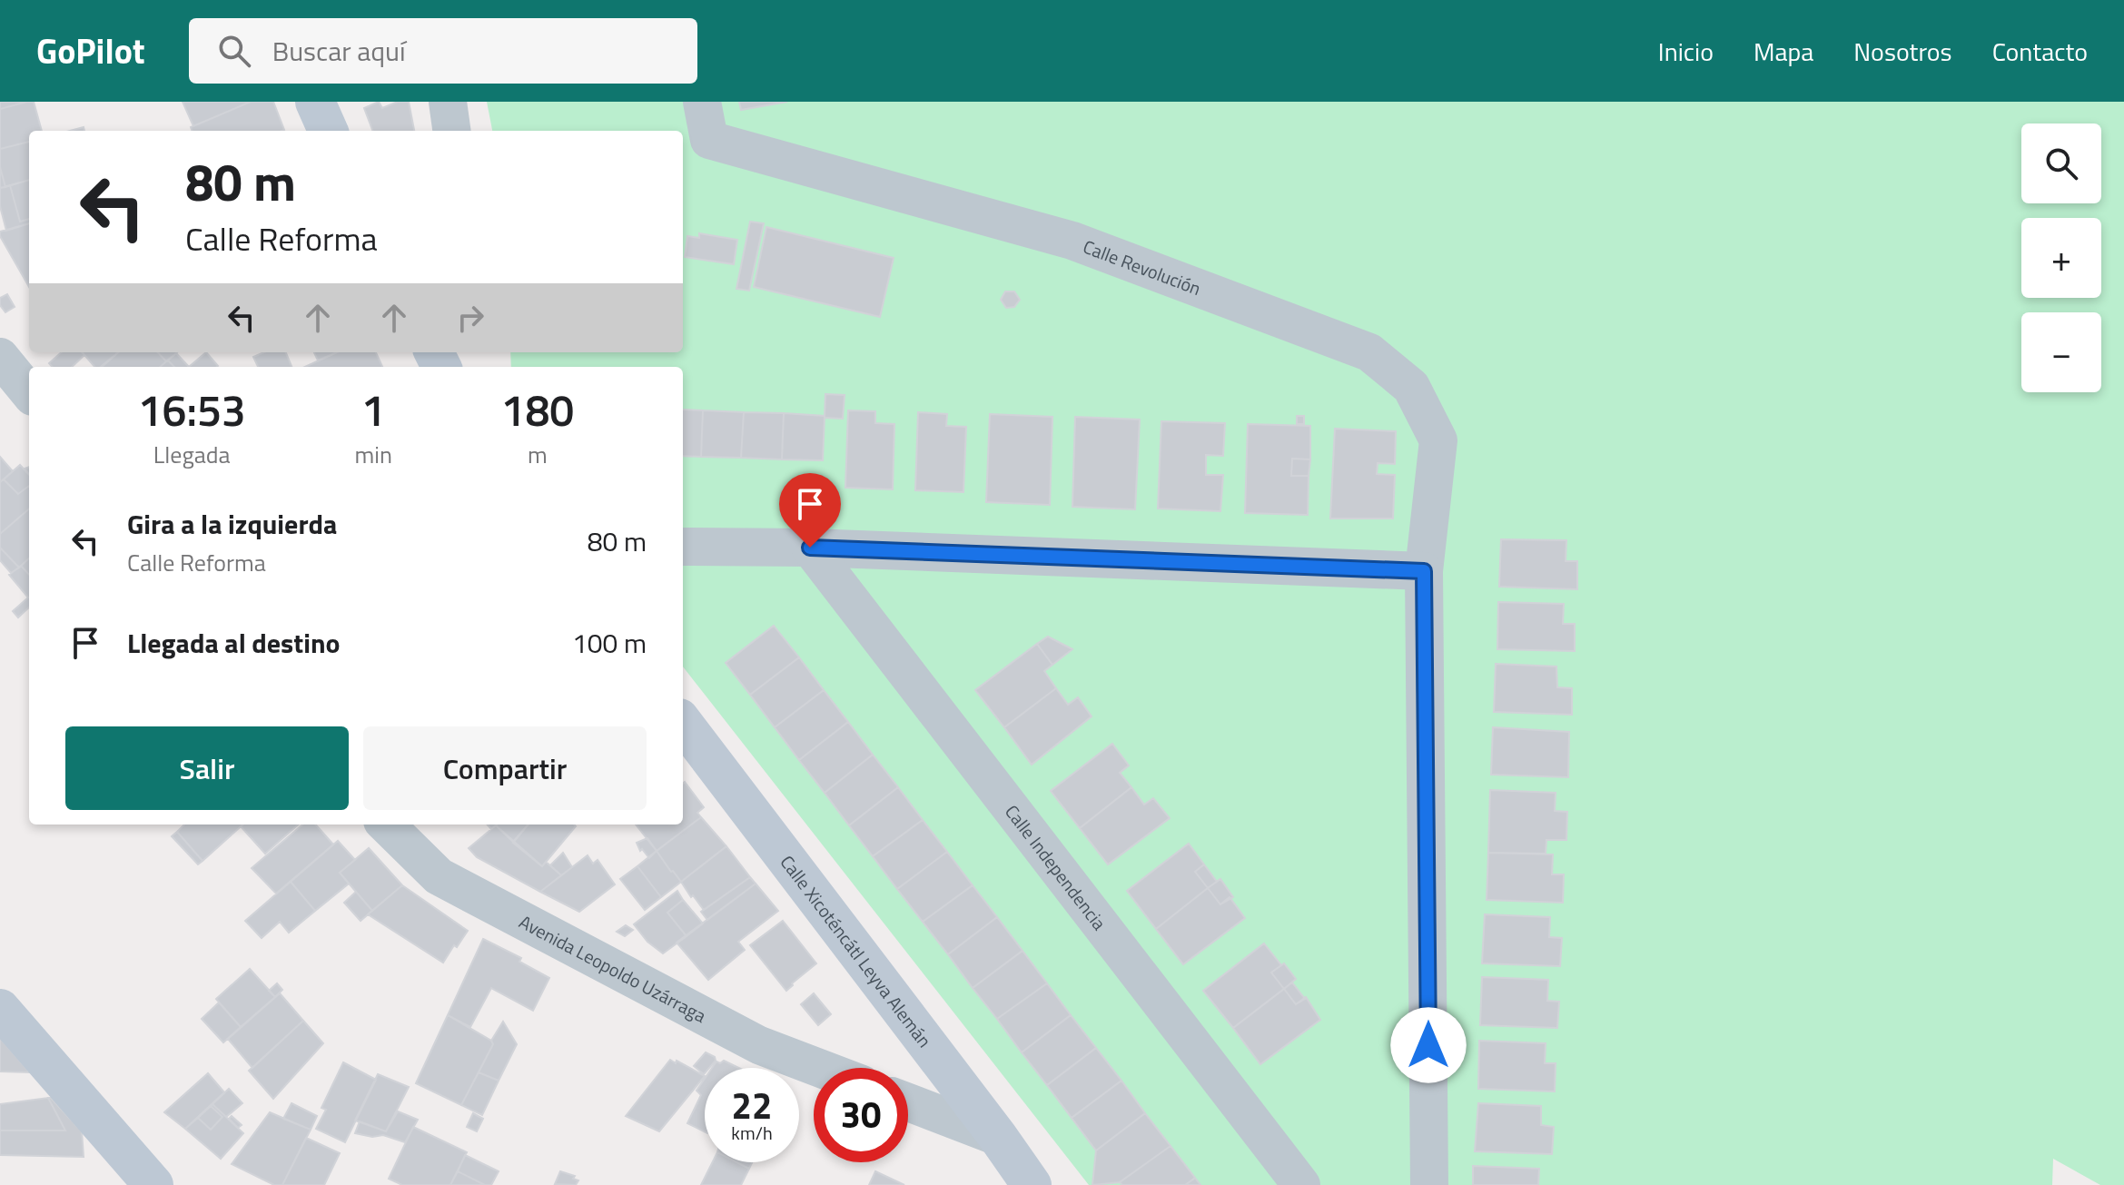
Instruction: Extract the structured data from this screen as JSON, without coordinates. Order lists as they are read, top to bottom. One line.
{"streets":{"street":["Calle Revolución","Calle Independencia","Calle Xicoténcátl Leyva Alemán","Avenida Leopoldo Uzárraga"]},"page":{"header":"GoPilot","search":"Buscar aquí","nav":["Inicio","Mapa","Nosotros","Contacto"],"map_buttons":["+","−"],"turn":["80 m","Calle Reforma"],"eta":["16:53","Llegada","1","min","180","m"],"list":[{"name":"Gira a la izquierda","note":"Calle Reforma","value":"80 m"},{"name":"Llegada al destino","value":"100 m"}],"buttons":["Salir","Compartir"],"speed":"22 km/h","limit":"30"}}
